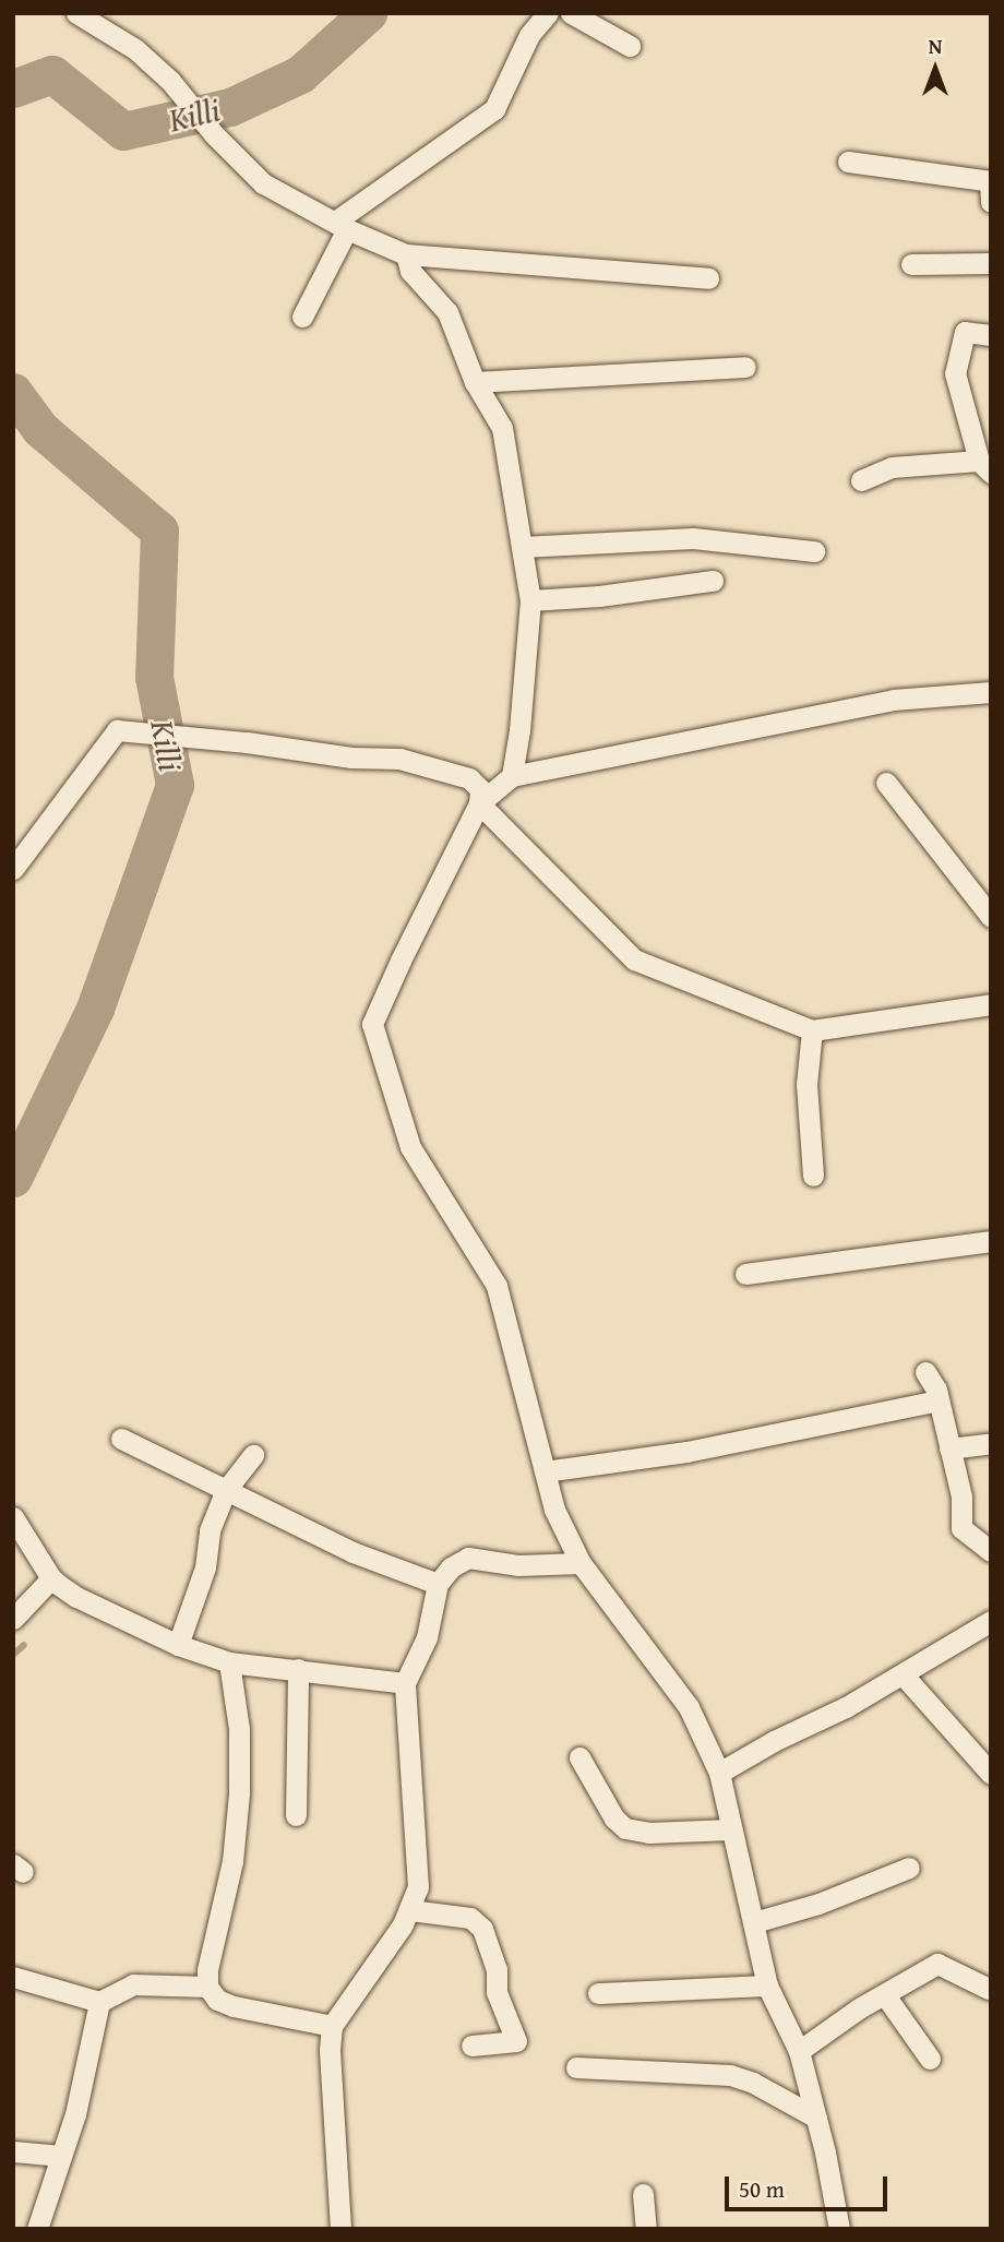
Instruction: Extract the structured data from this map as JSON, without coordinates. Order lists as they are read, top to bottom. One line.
{"water":["Killi"],"scale_bar":"50 m","north":"top"}
